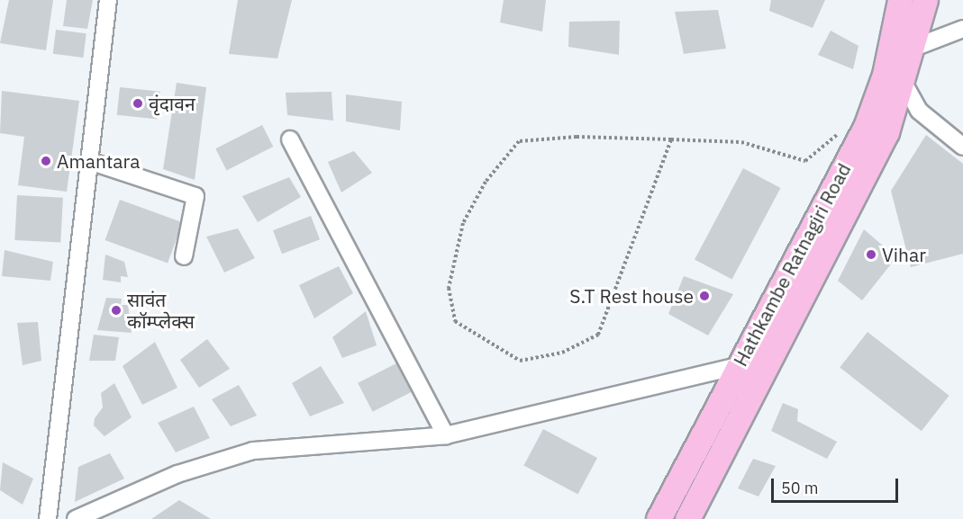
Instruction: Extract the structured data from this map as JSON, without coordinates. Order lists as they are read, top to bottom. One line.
{"streets":{"main road":["Hathkambe Ratnagiri Road"]},"places":["वृंदावन","Amantara","Vihar","S.T Rest house","सावंत कॉम्प्लेक्स"],"scale_bar":"50 m"}
